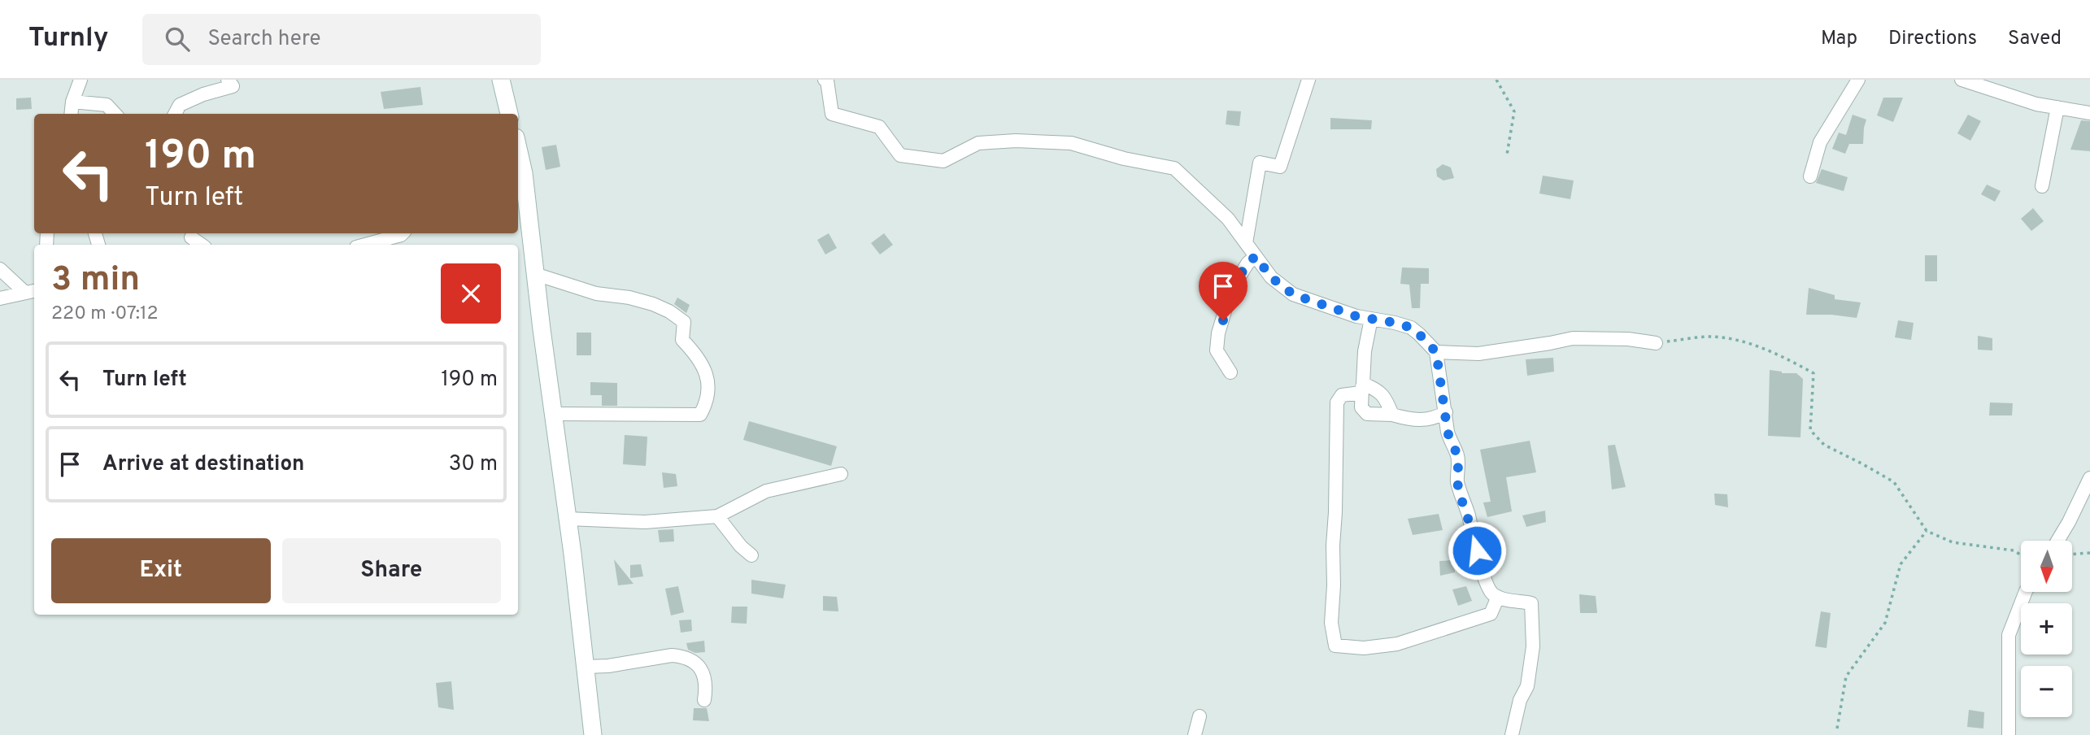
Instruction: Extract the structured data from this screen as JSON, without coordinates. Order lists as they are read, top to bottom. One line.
{"north":"bottom","page":{"header":"Turnly","search":"Search here","nav":["Map","Directions","Saved"],"turn":["190 m","Turn left"],"heading":["3 min","220 m · 07:12"],"list":[{"name":"Turn left","value":"190 m"},{"name":"Arrive at destination","value":"30 m"}],"buttons":["Exit","Share"],"map_buttons":["+","−"]}}
